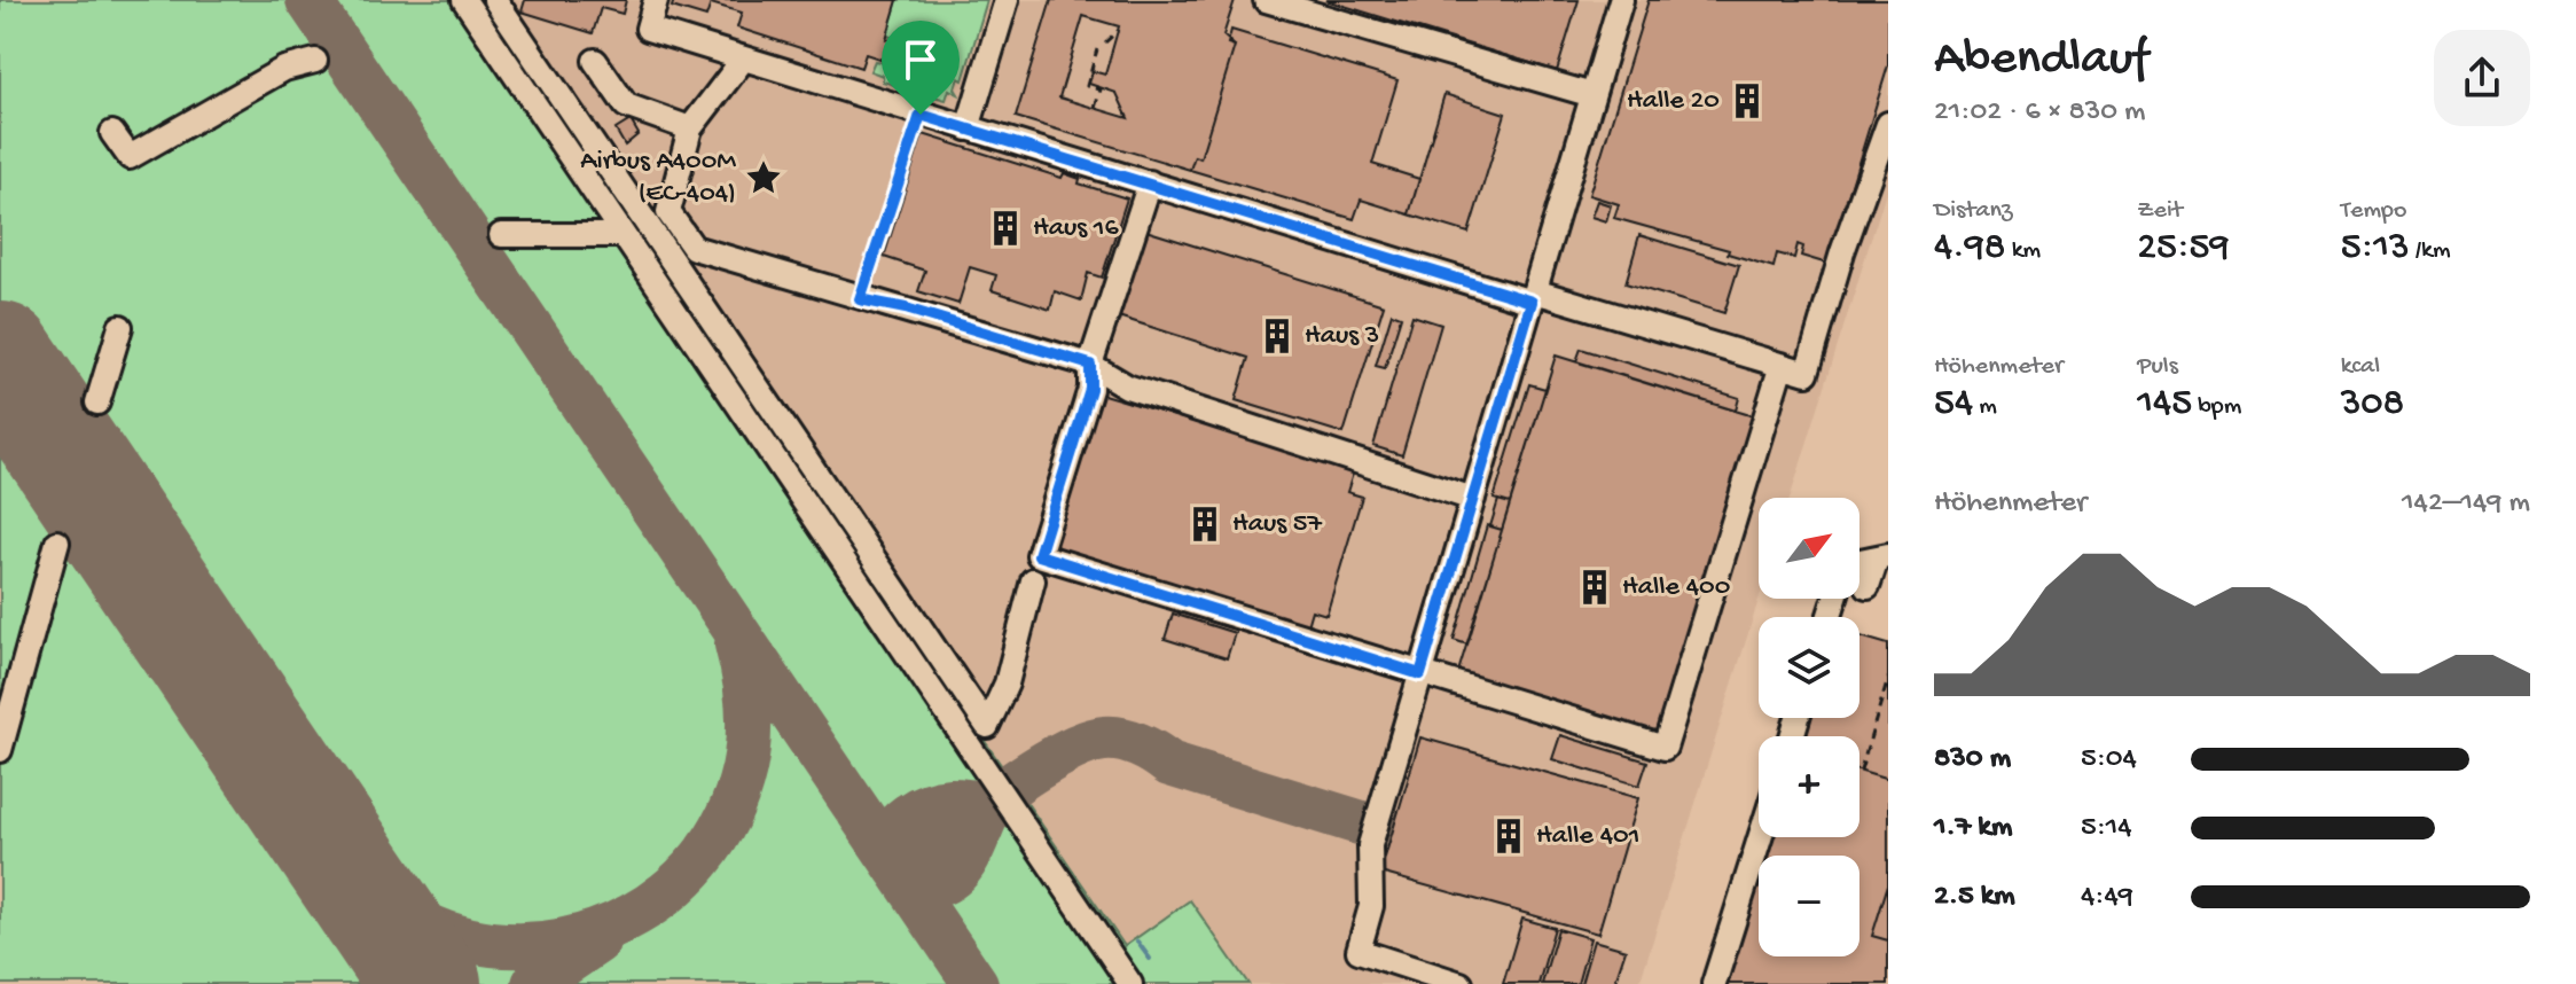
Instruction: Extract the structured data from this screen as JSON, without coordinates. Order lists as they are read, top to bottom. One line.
{"places":{"building":["Halle 20","Haus 16","Haus 3","Haus 57","Halle 400","Halle 401"],"place":["Airbus A400M (EC-404)"]},"north":"top right","page":{"heading":["Abendlauf","21:02 · 6 × 830 m"],"stats":[["Distanz","4.98 km"],["Zeit","25:59"],["Tempo","5:13 /km"],["Höhenmeter","54 m"],["Puls","145 bpm"],["kcal","308"]],"chart":["Höhenmeter","142–149 m"],"map_buttons":["+","−"],"list":[{"name":"830 m","note":"5:04"},{"name":"1.7 km","note":"5:14"},{"name":"2.5 km","note":"4:49"}]}}
